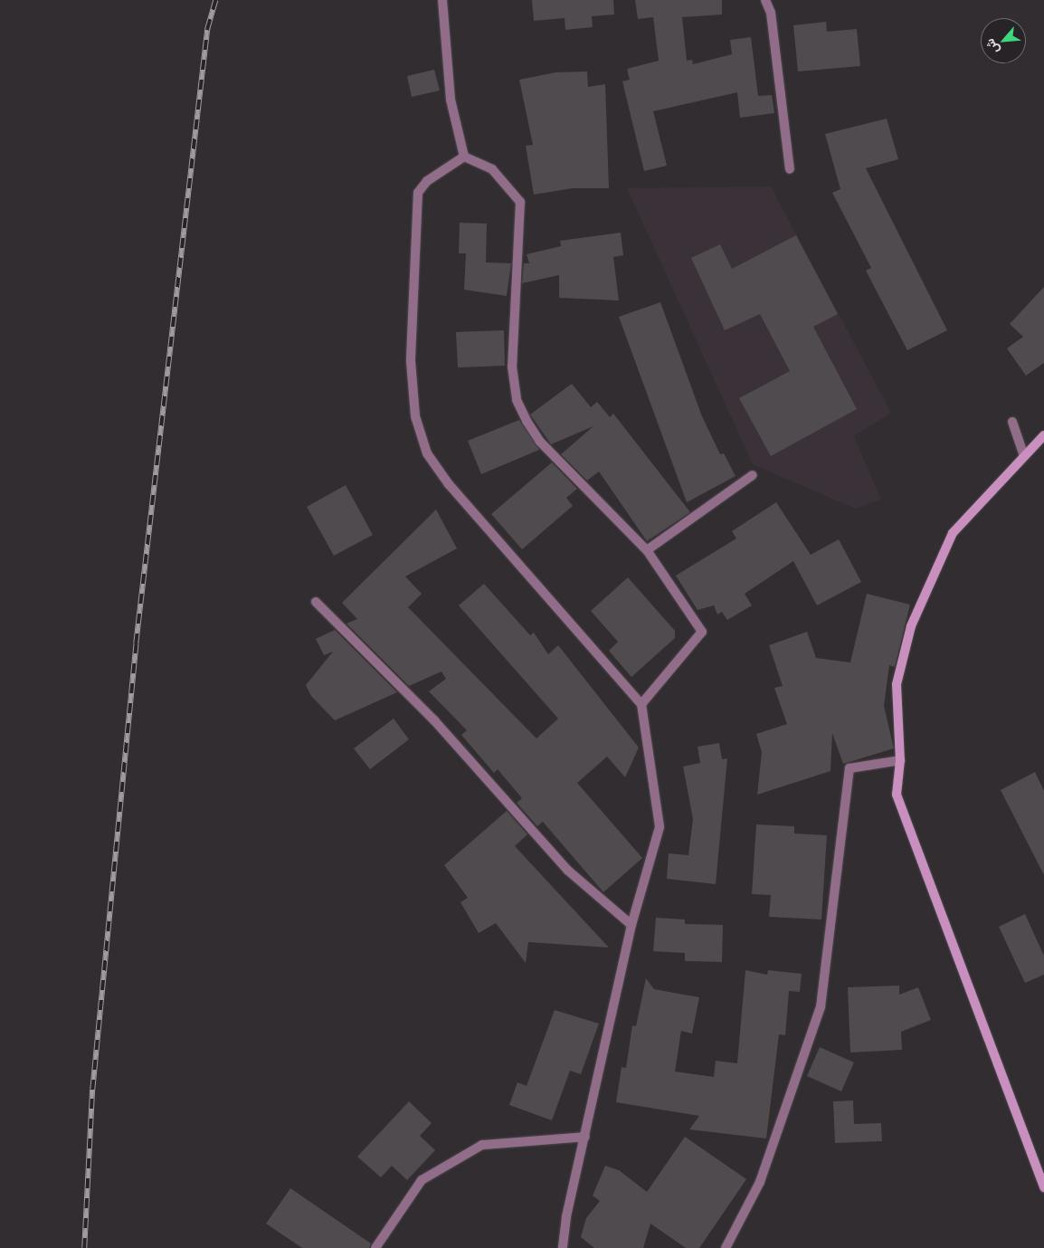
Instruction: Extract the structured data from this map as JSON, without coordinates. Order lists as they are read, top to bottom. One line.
{"north":"bottom left"}
